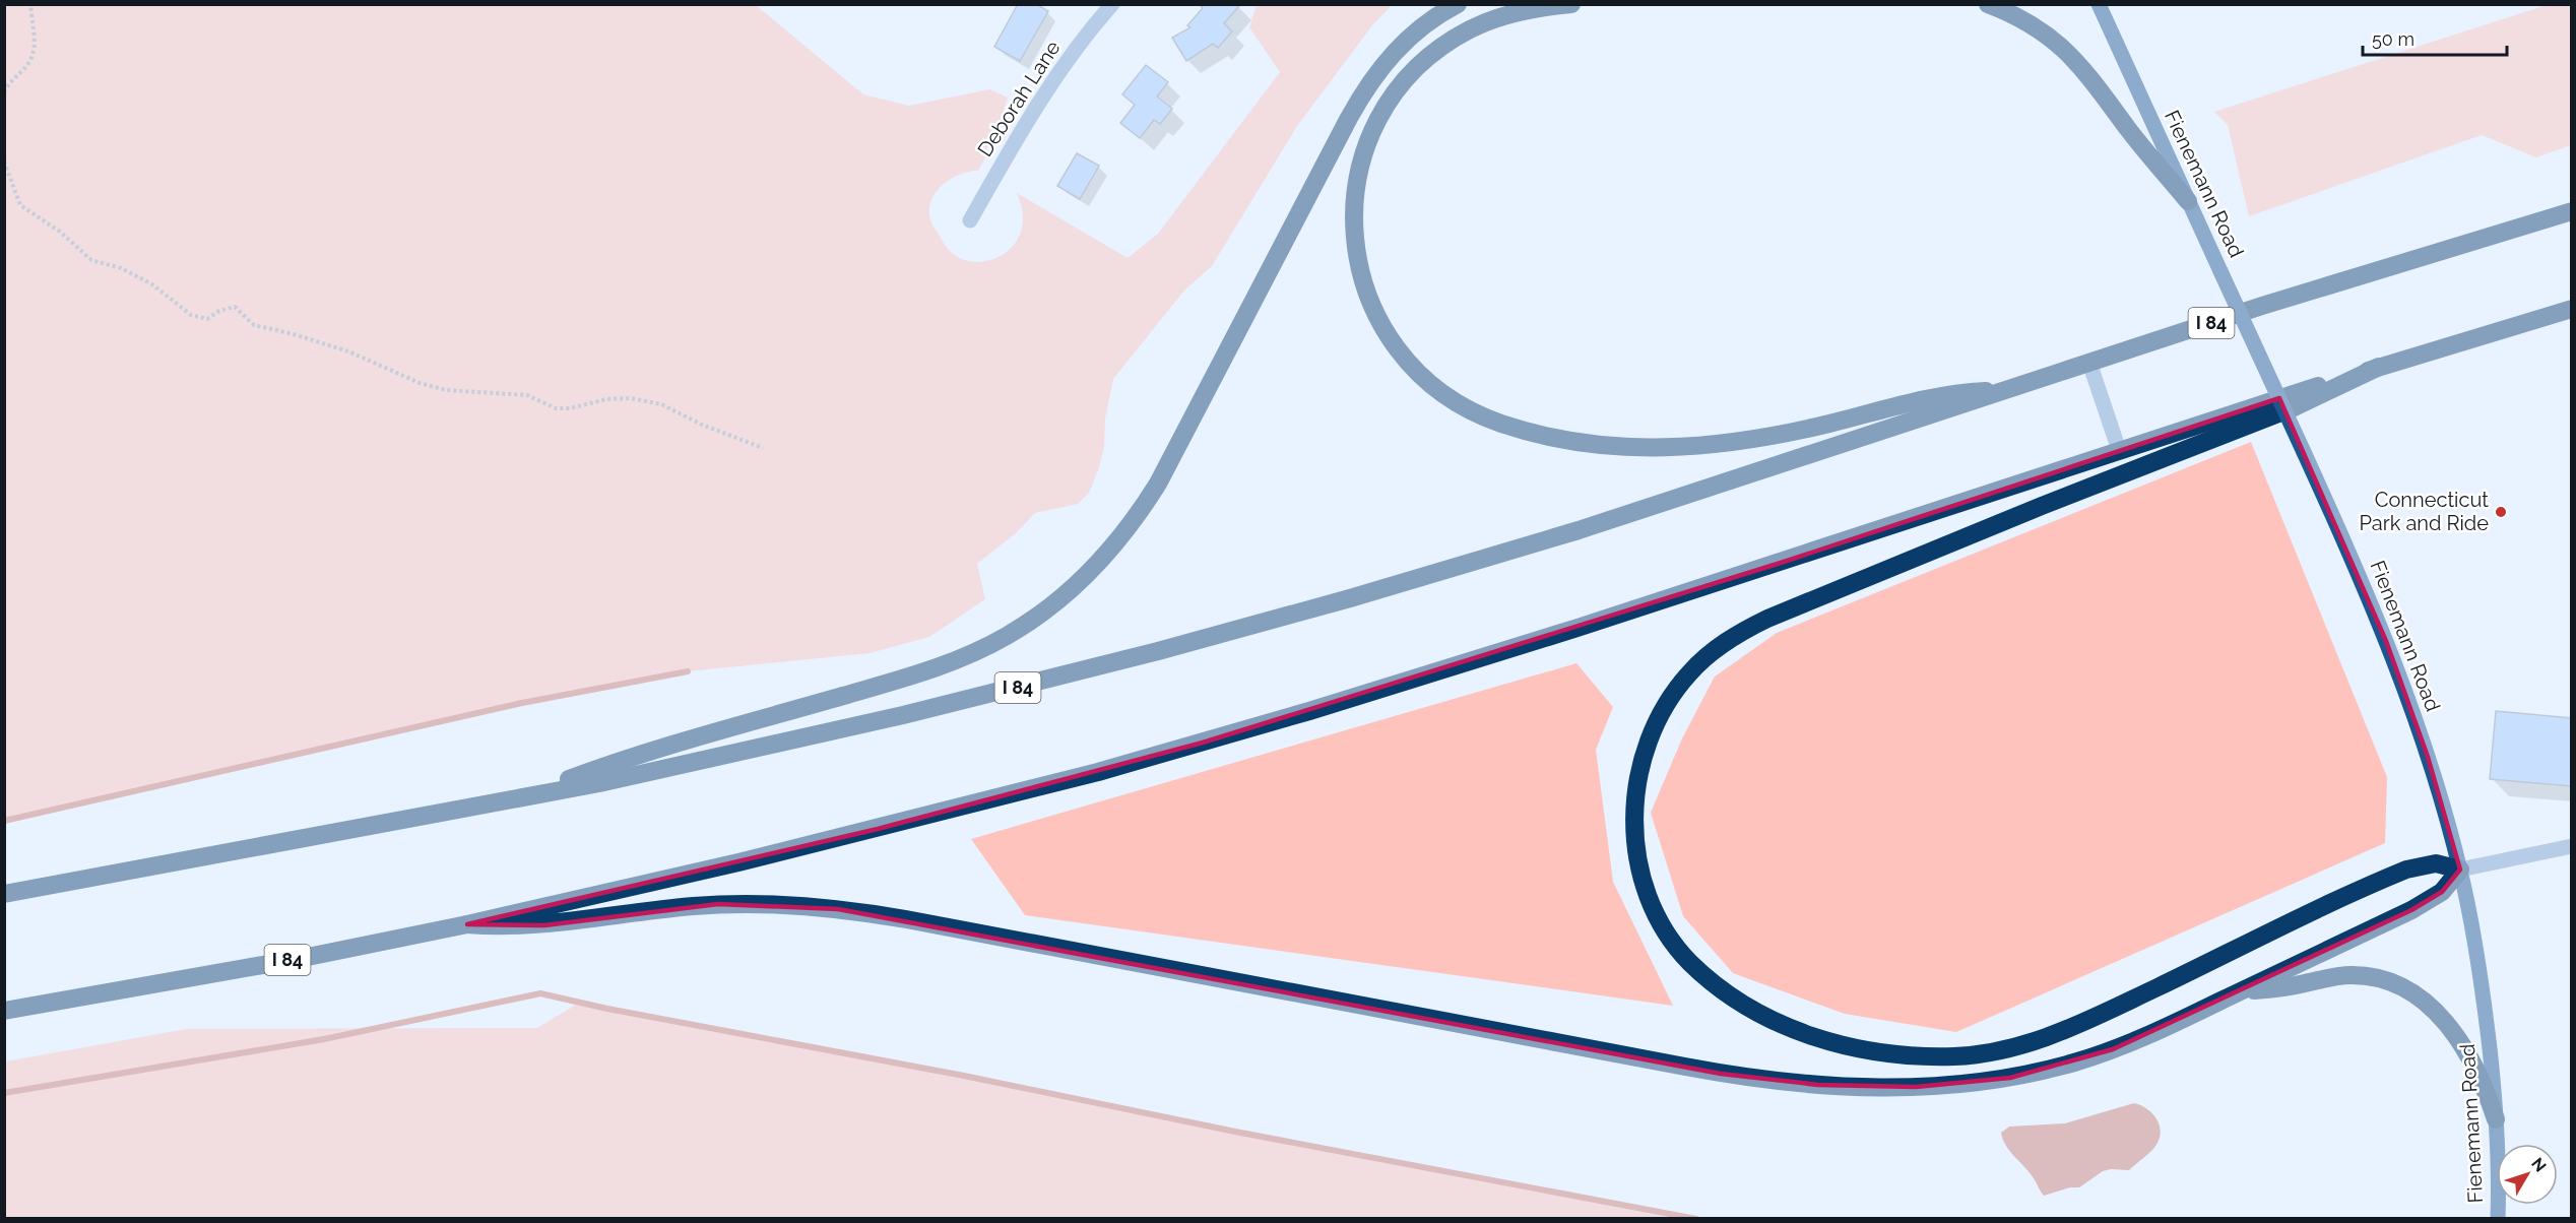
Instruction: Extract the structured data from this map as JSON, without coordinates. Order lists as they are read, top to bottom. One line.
{"streets":{"highway":["I 84"],"main road":["Fienemann Road"],"street":["Deborah Lane"]},"places":["Connecticut Park and Ride"],"scale_bar":"50 m","north":"top right"}
